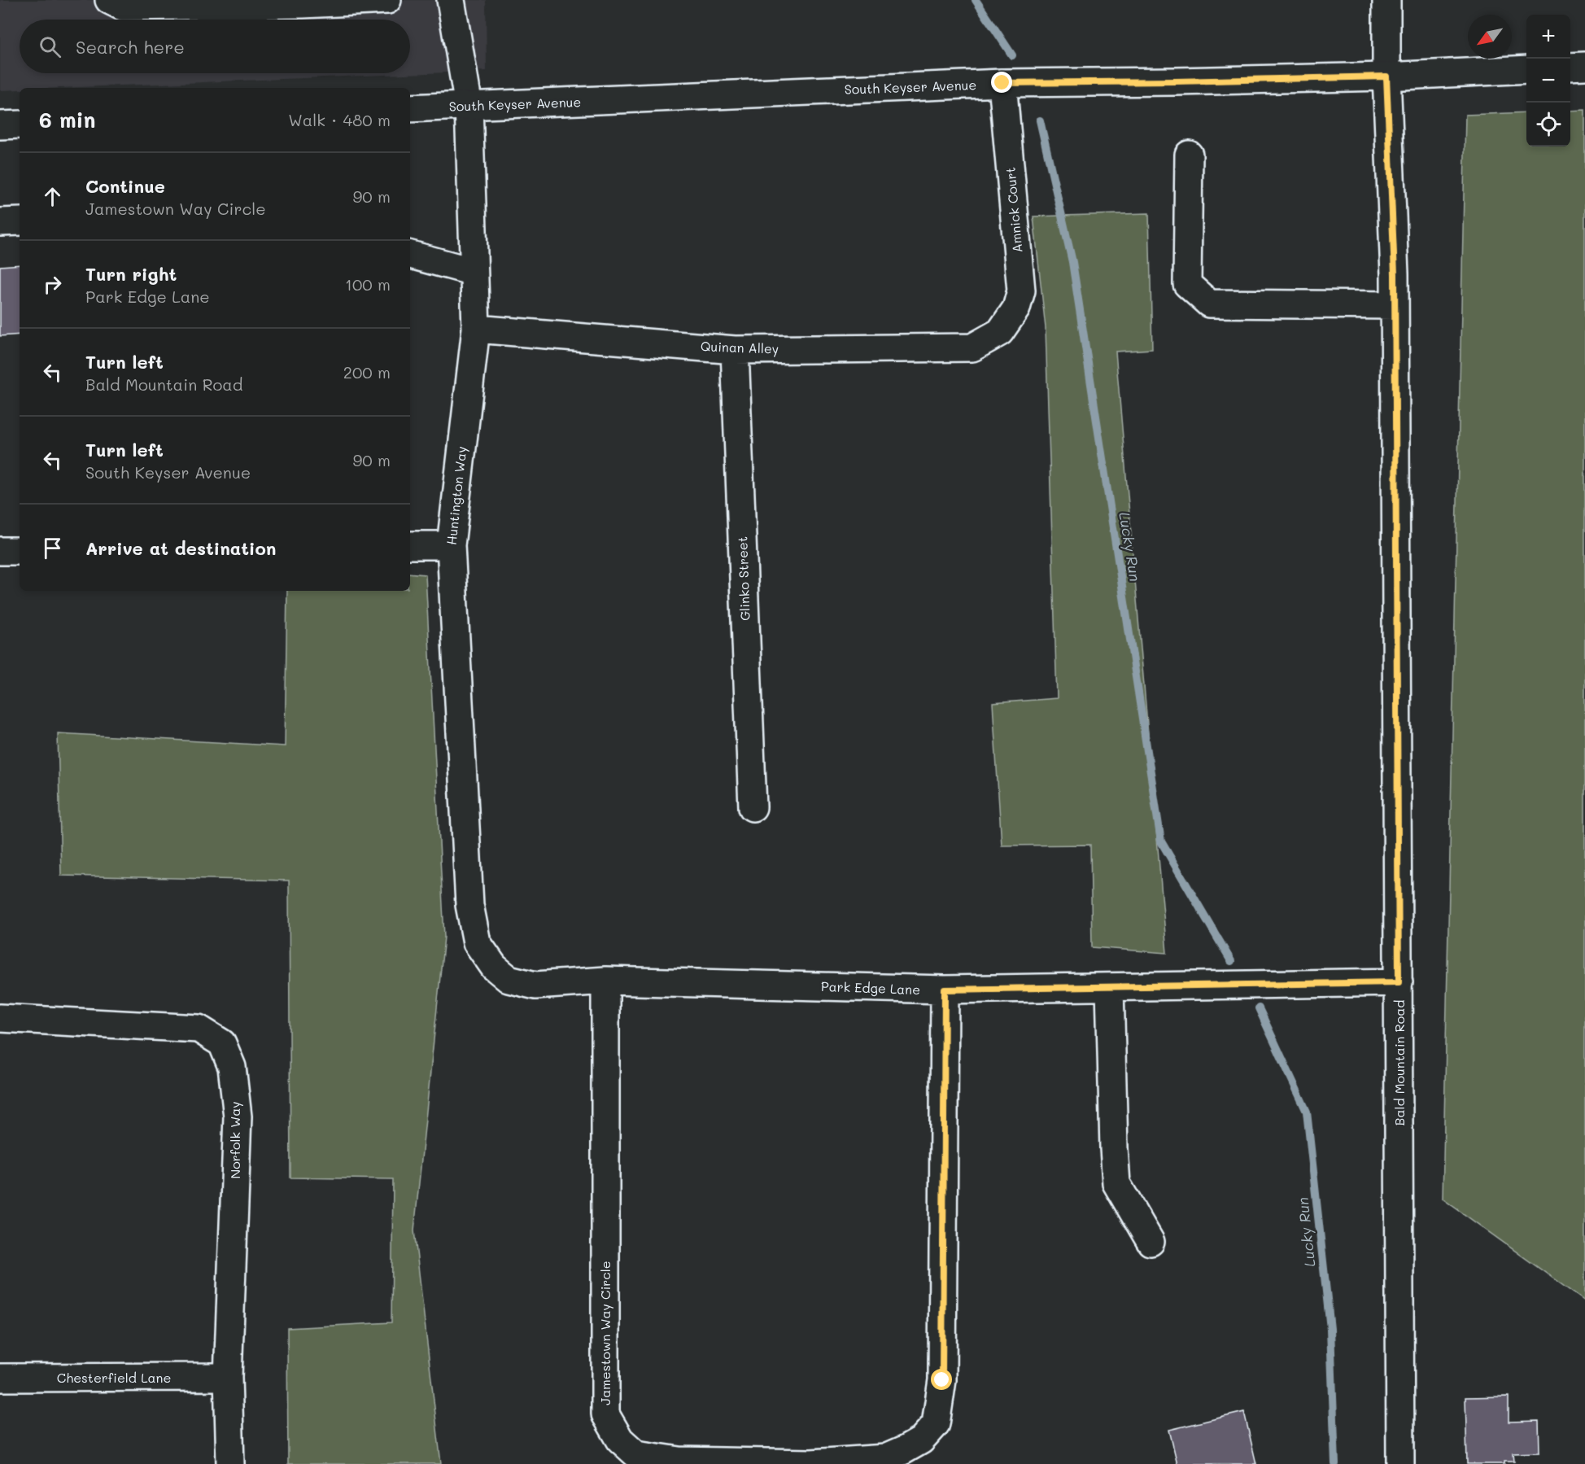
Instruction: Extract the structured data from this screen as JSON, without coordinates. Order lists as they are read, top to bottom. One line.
{"streets":{"street":["South Keyser Avenue","Amnick Court","Quinan Alley","Huntington Way","Glinko Street","Park Edge Lane","Bald Mountain Road","Norfolk Way","Jamestown Way Circle","Chesterfield Lane"]},"crossings":[["South Keyser Avenue","Amnick Court"],["South Keyser Avenue","Huntington Way"],["South Keyser Avenue","Bald Mountain Road"],["Amnick Court","Quinan Alley"],["Quinan Alley","Huntington Way"],["Quinan Alley","Glinko Street"],["Huntington Way","Park Edge Lane"],["Park Edge Lane","Bald Mountain Road"],["Park Edge Lane","Jamestown Way Circle"],["Norfolk Way","Chesterfield Lane"]],"water":["Lucky Run"],"north":"bottom left","page":{"map_buttons":["+","−"],"search":"Search here","heading":["6 min","Walk · 480 m"],"list":[["Continue","Jamestown Way Circle","90 m"],["Turn right","Park Edge Lane","100 m"],["Turn left","Bald Mountain Road","200 m"],["Turn left","South Keyser Avenue","90 m"],"Arrive at destination"]}}
